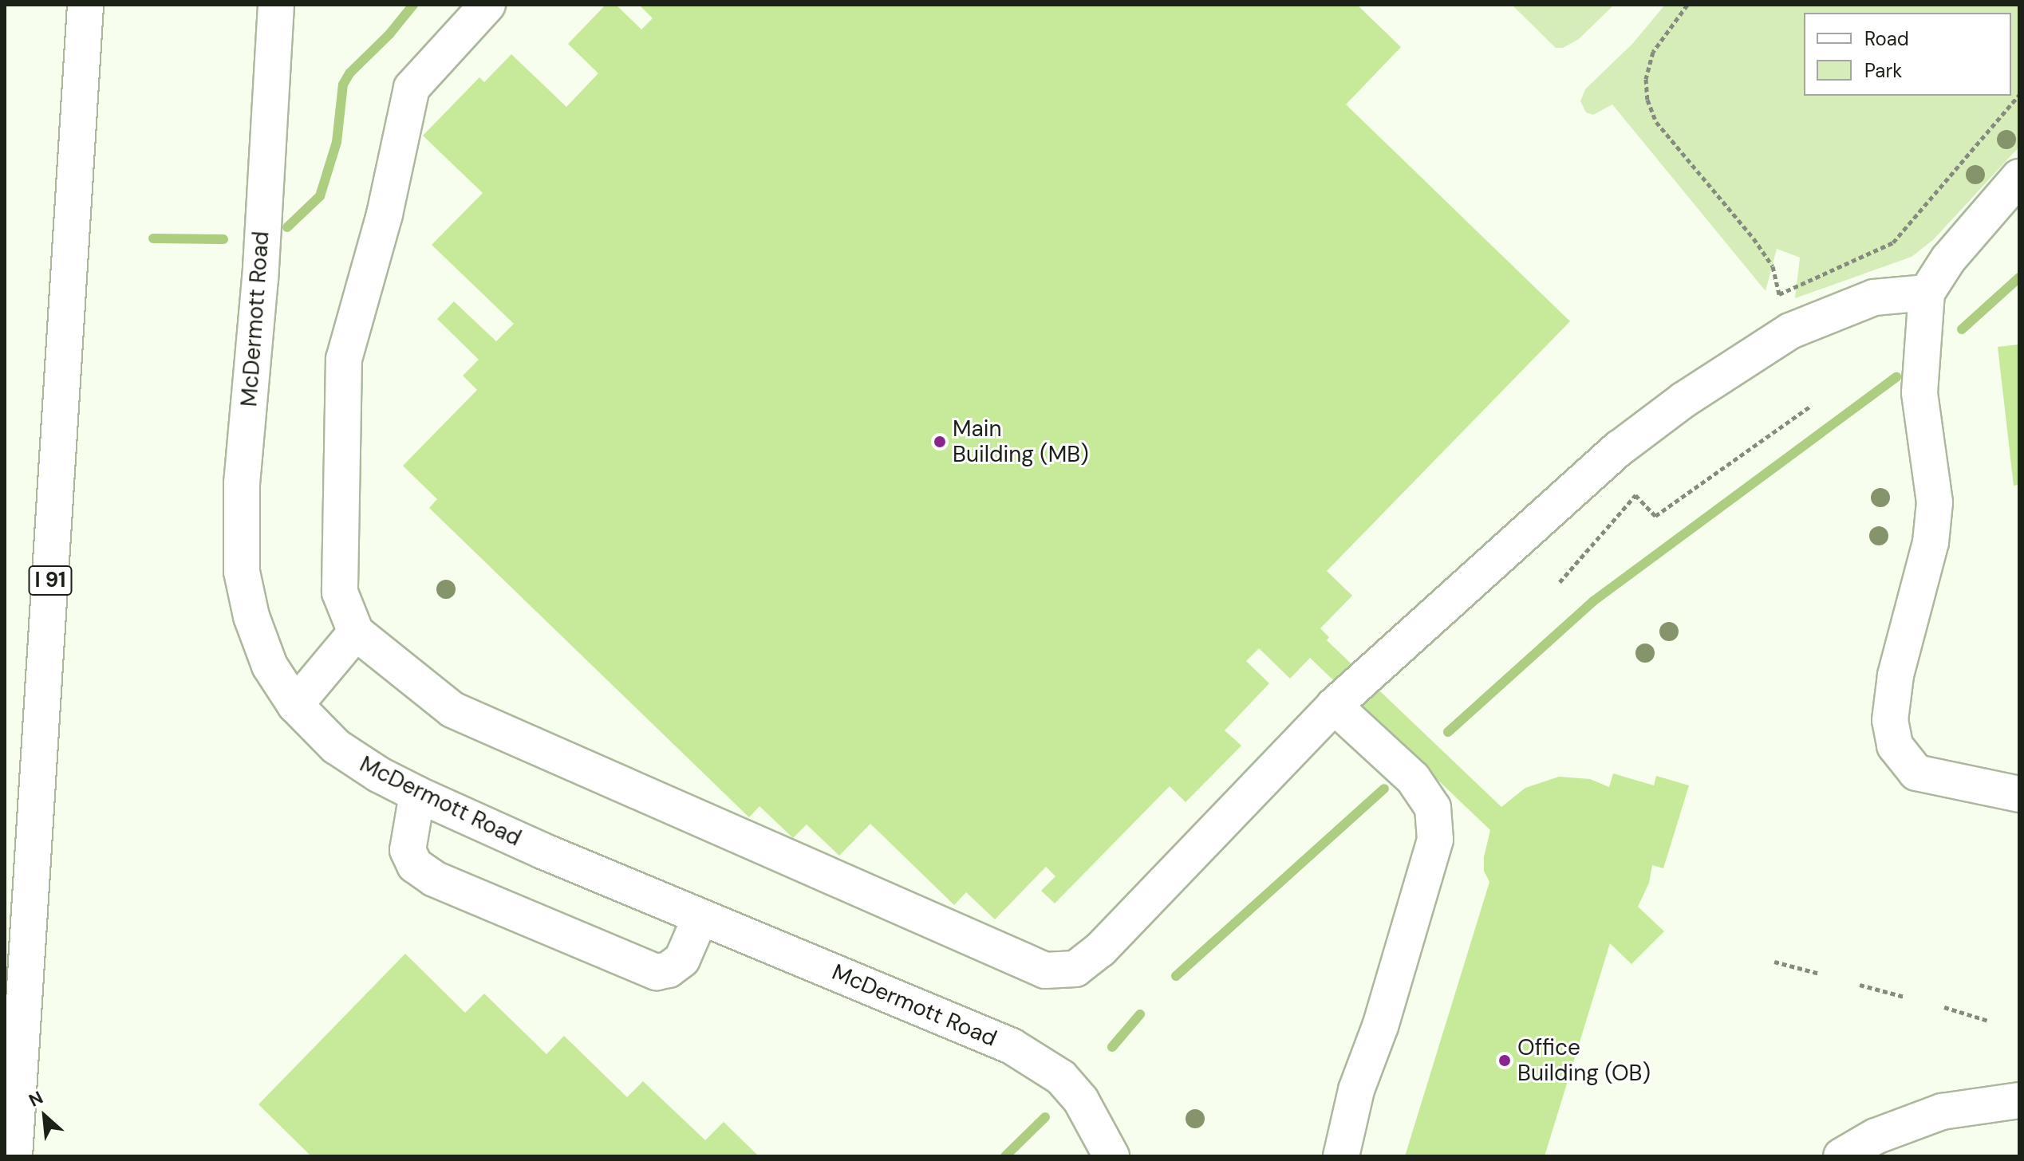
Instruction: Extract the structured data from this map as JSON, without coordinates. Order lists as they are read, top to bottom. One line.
{"streets":{"main road":["McDermott Road","I 91"]},"places":["Main Building (MB)","Office Building (OB)"],"legend":["Road","Park"],"north":"top left"}
